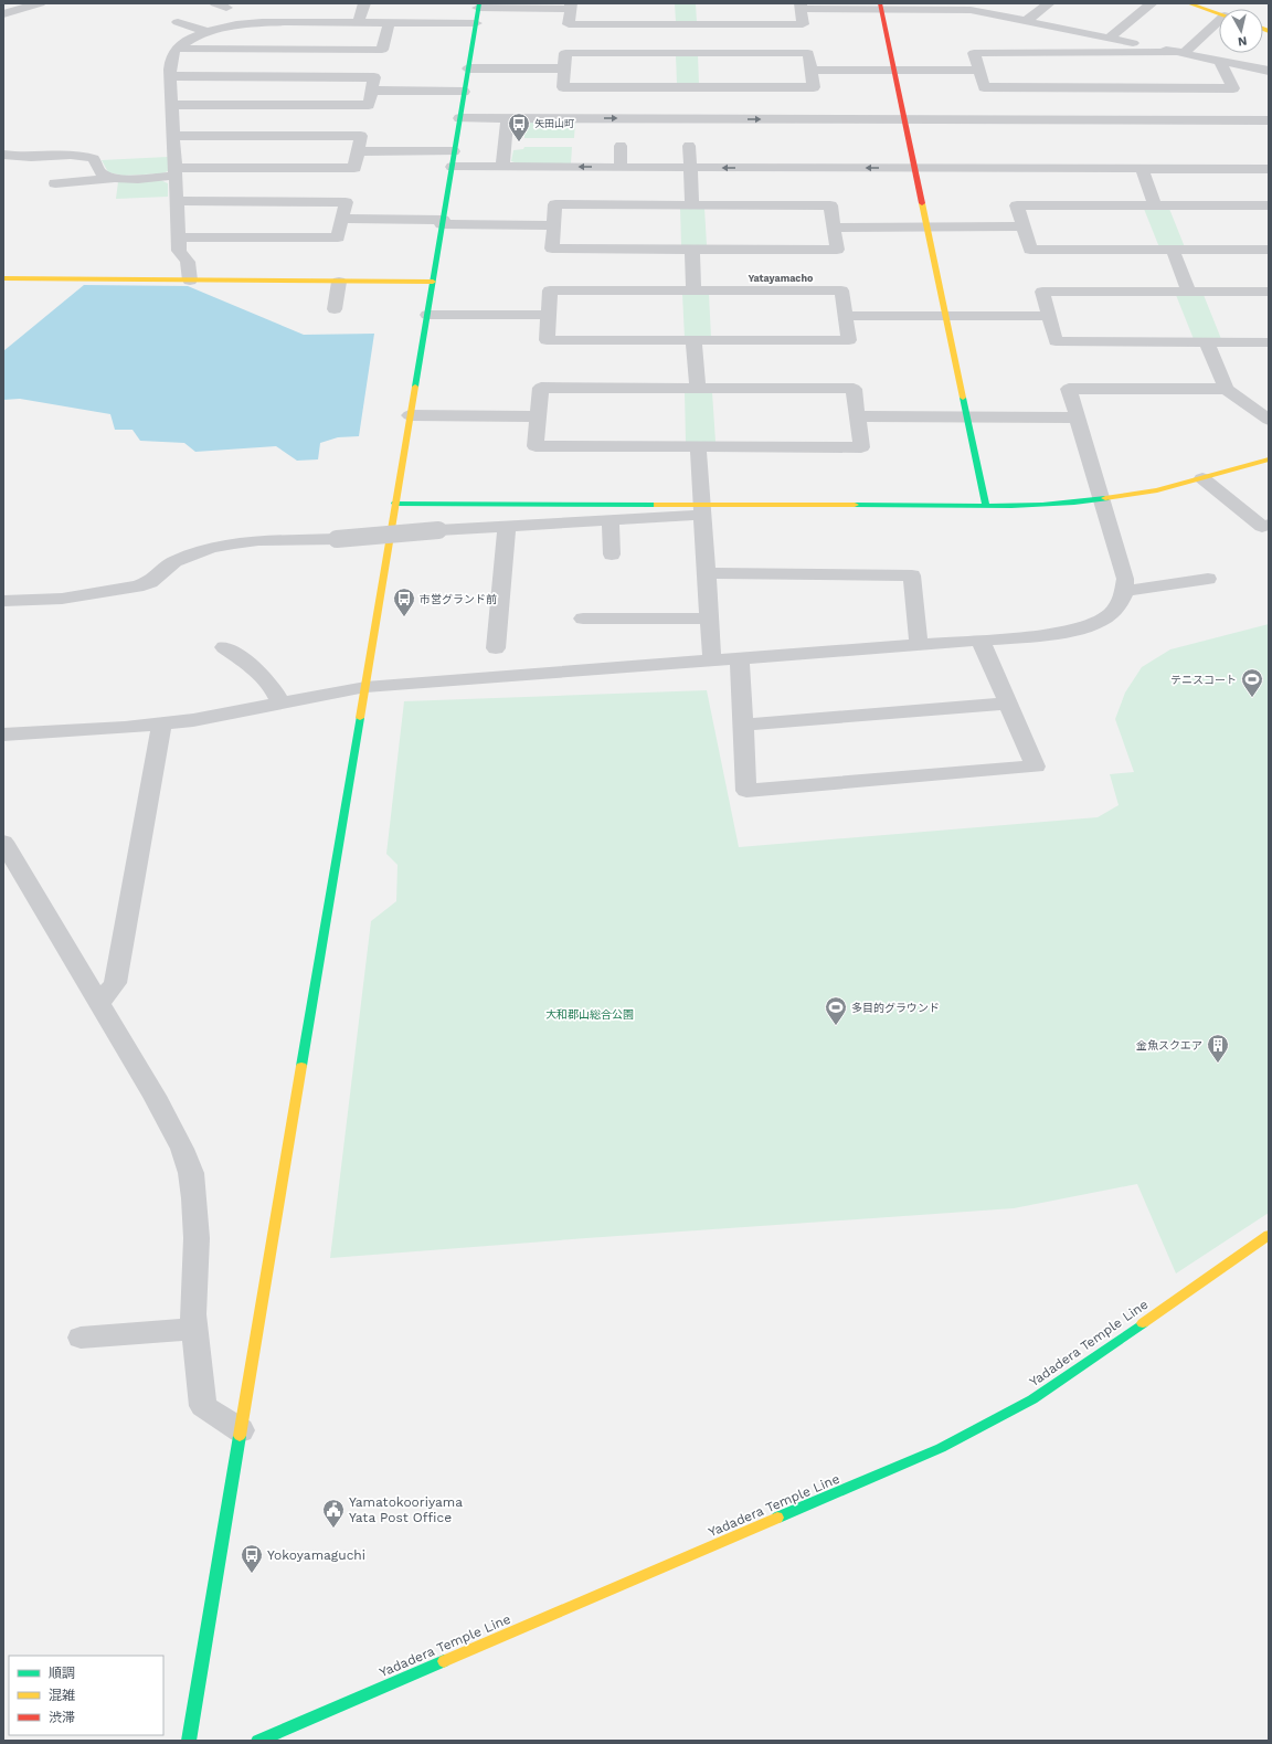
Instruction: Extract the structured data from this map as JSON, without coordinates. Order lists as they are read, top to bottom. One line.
{"streets":{"street":["Yadadera Temple Line"]},"districts":["Yatayamacho"],"parks":["大和郡山総合公園"],"places":{"bus stop":["矢田山町","市営グランド前","Yokoyamaguchi"],"sports":["テニスコート","多目的グラウンド"],"building":["金魚スクエア"],"public building":["Yamatokooriyama Yata Post Office"]},"legend":["順調","混雑","渋滞"],"north":"bottom"}
